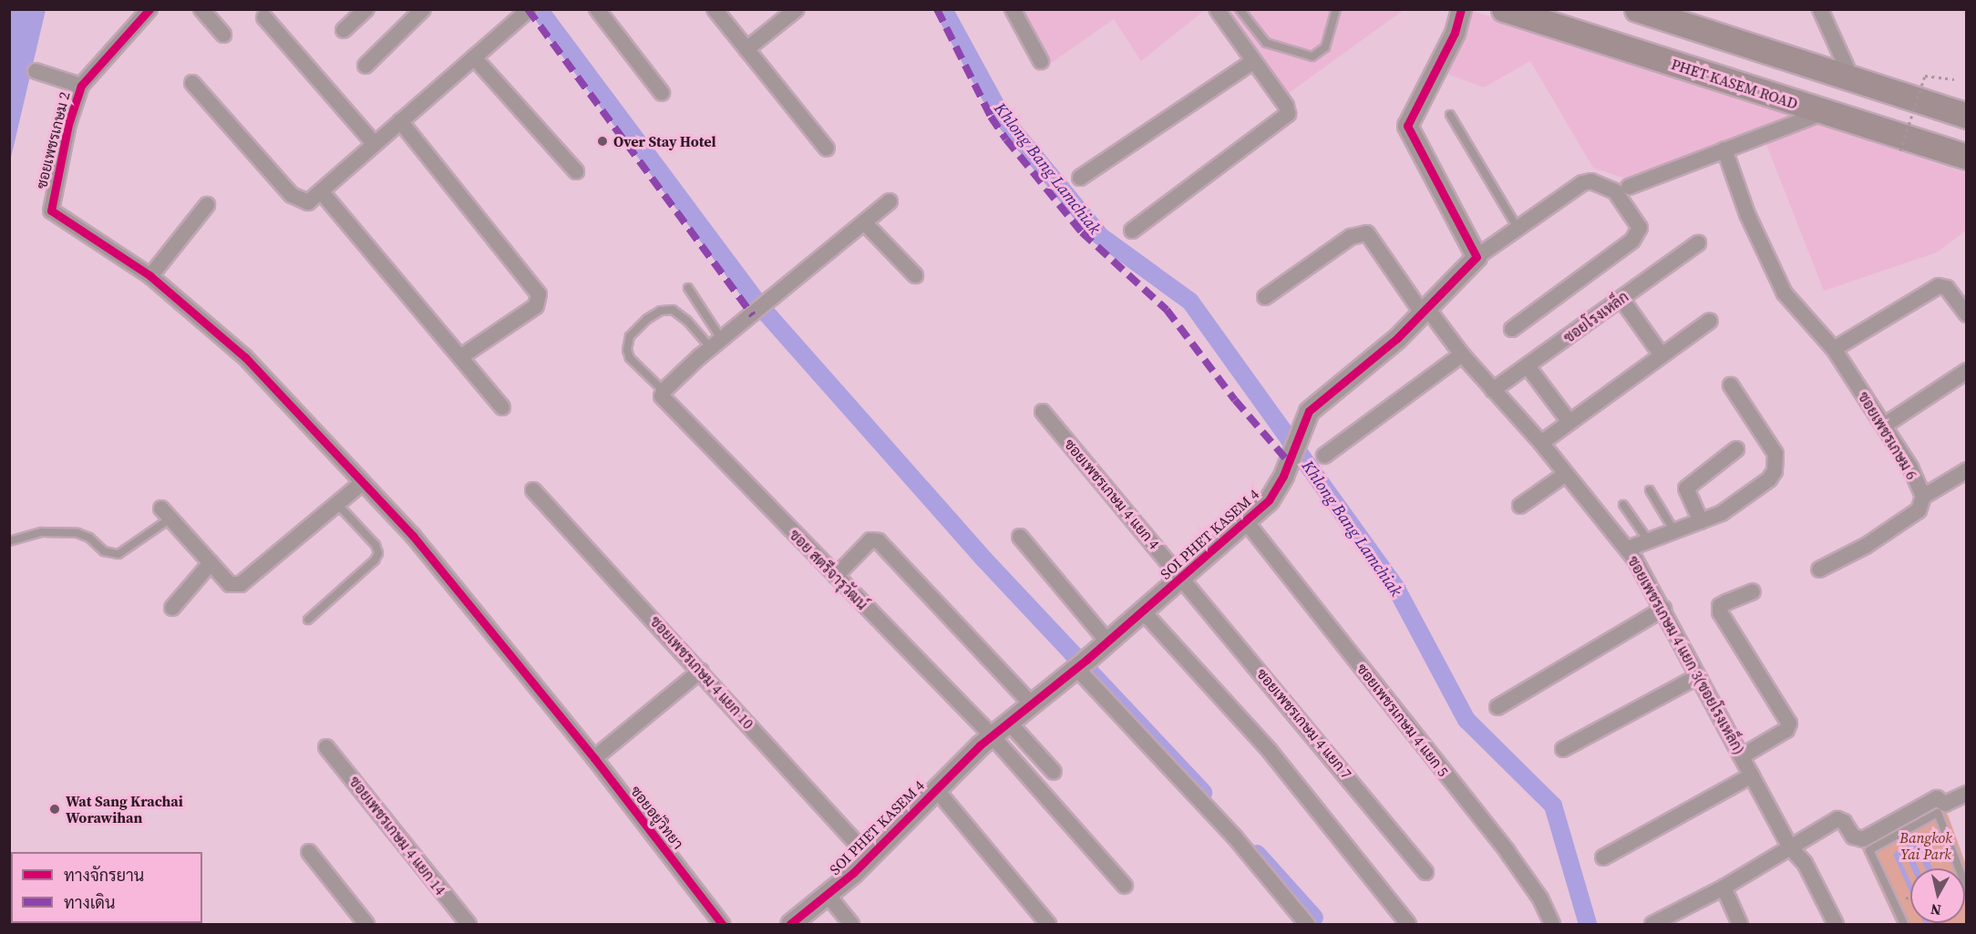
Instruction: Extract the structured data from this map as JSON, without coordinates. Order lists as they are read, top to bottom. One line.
{"streets":{"main road":["PHET KASEM ROAD"],"street":["ซอยเพชรเกษม 2","ซอยโรงเหล็ก","ซอยเพชรเกษม 6","ซอยเพชรเกษม 4 แยก 4","SOI PHET KASEM 4","ซอย สตรีจารุวัฒน์","ซอยเพชรเกษม 4 แยก 3(ซอยโรงเหล็ก)","ซอยเพชรเกษม 4 แยก 10","ซอยเพชรเกษม 4 แยก 5","ซอยเพชรเกษม 4 แยก 7","ซอยอยู่วิทยา","ซอยเพชรเกษม 4 แยก 14"]},"crossings":[["ซอยเพชรเกษม 2","ซอยอยู่วิทยา"],["ซอยโรงเหล็ก","ซอยเพชรเกษม 4 แยก 3(ซอยโรงเหล็ก)"],["ซอยเพชรเกษม 4 แยก 4","SOI PHET KASEM 4"],["ซอยเพชรเกษม 4 แยก 4","ซอยเพชรเกษม 4 แยก 7"],["SOI PHET KASEM 4","ซอย สตรีจารุวัฒน์"],["SOI PHET KASEM 4","ซอยเพชรเกษม 4 แยก 3(ซอยโรงเหล็ก)"],["SOI PHET KASEM 4","ซอยเพชรเกษม 4 แยก 10"],["SOI PHET KASEM 4","ซอยเพชรเกษม 4 แยก 5"],["SOI PHET KASEM 4","ซอยเพชรเกษม 4 แยก 7"]],"water":["Khlong Bang Lamchiak"],"parks":["Bangkok Yai Park"],"places":["Over Stay Hotel","Wat Sang Krachai Worawihan"],"legend":["ทางจักรยาน","ทางเดิน"],"north":"bottom"}
